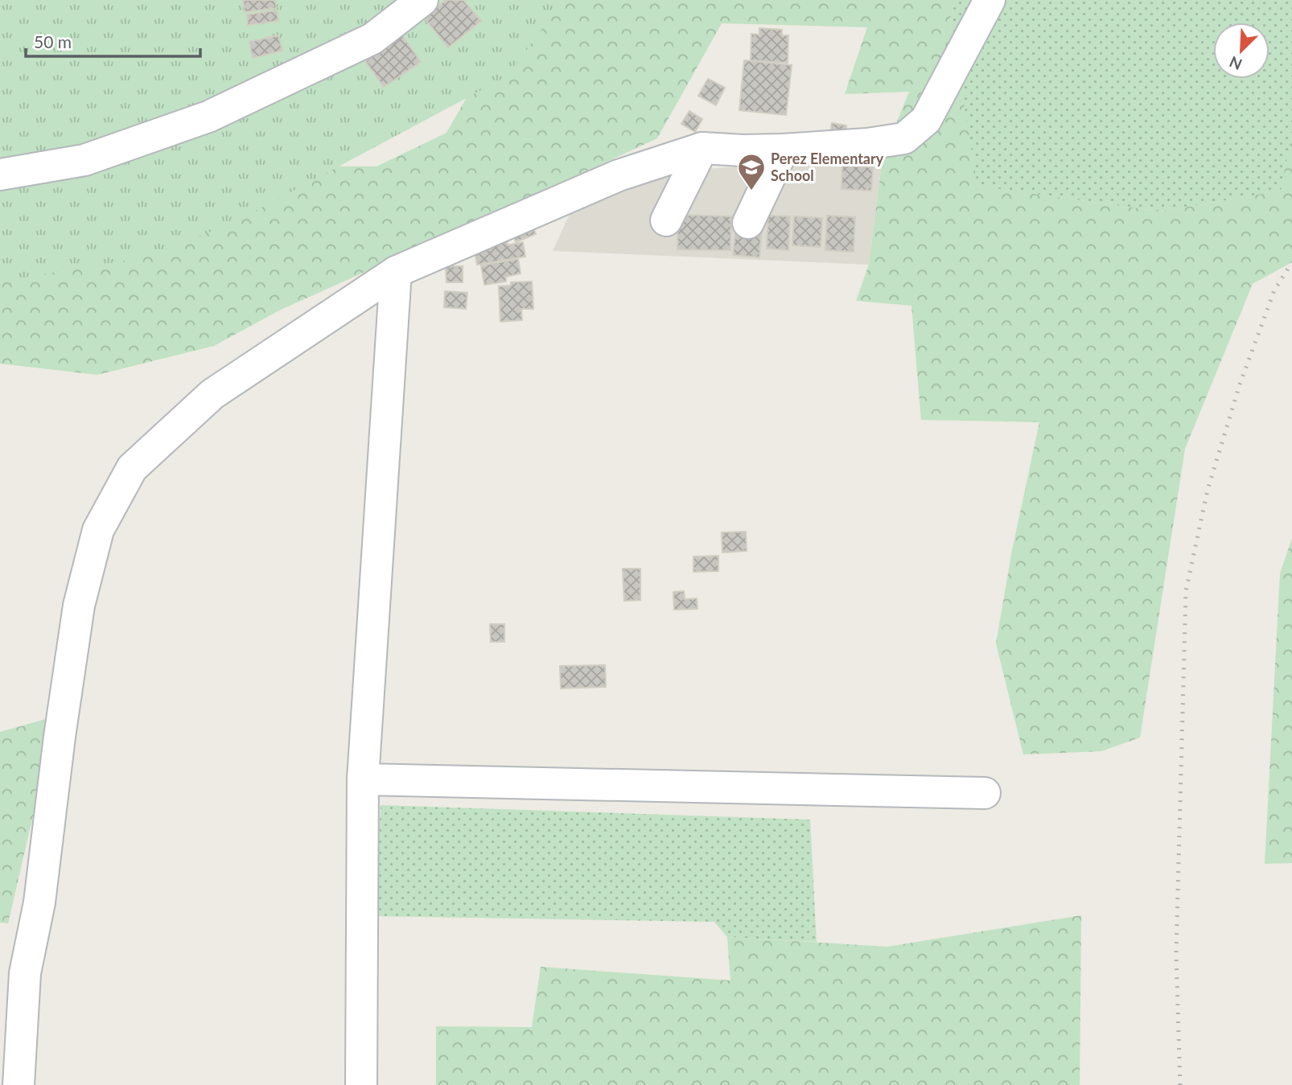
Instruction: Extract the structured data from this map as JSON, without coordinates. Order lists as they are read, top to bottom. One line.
{"places":{"school or university":["Perez Elementary School"]},"scale_bar":"50 m","north":"bottom left"}
